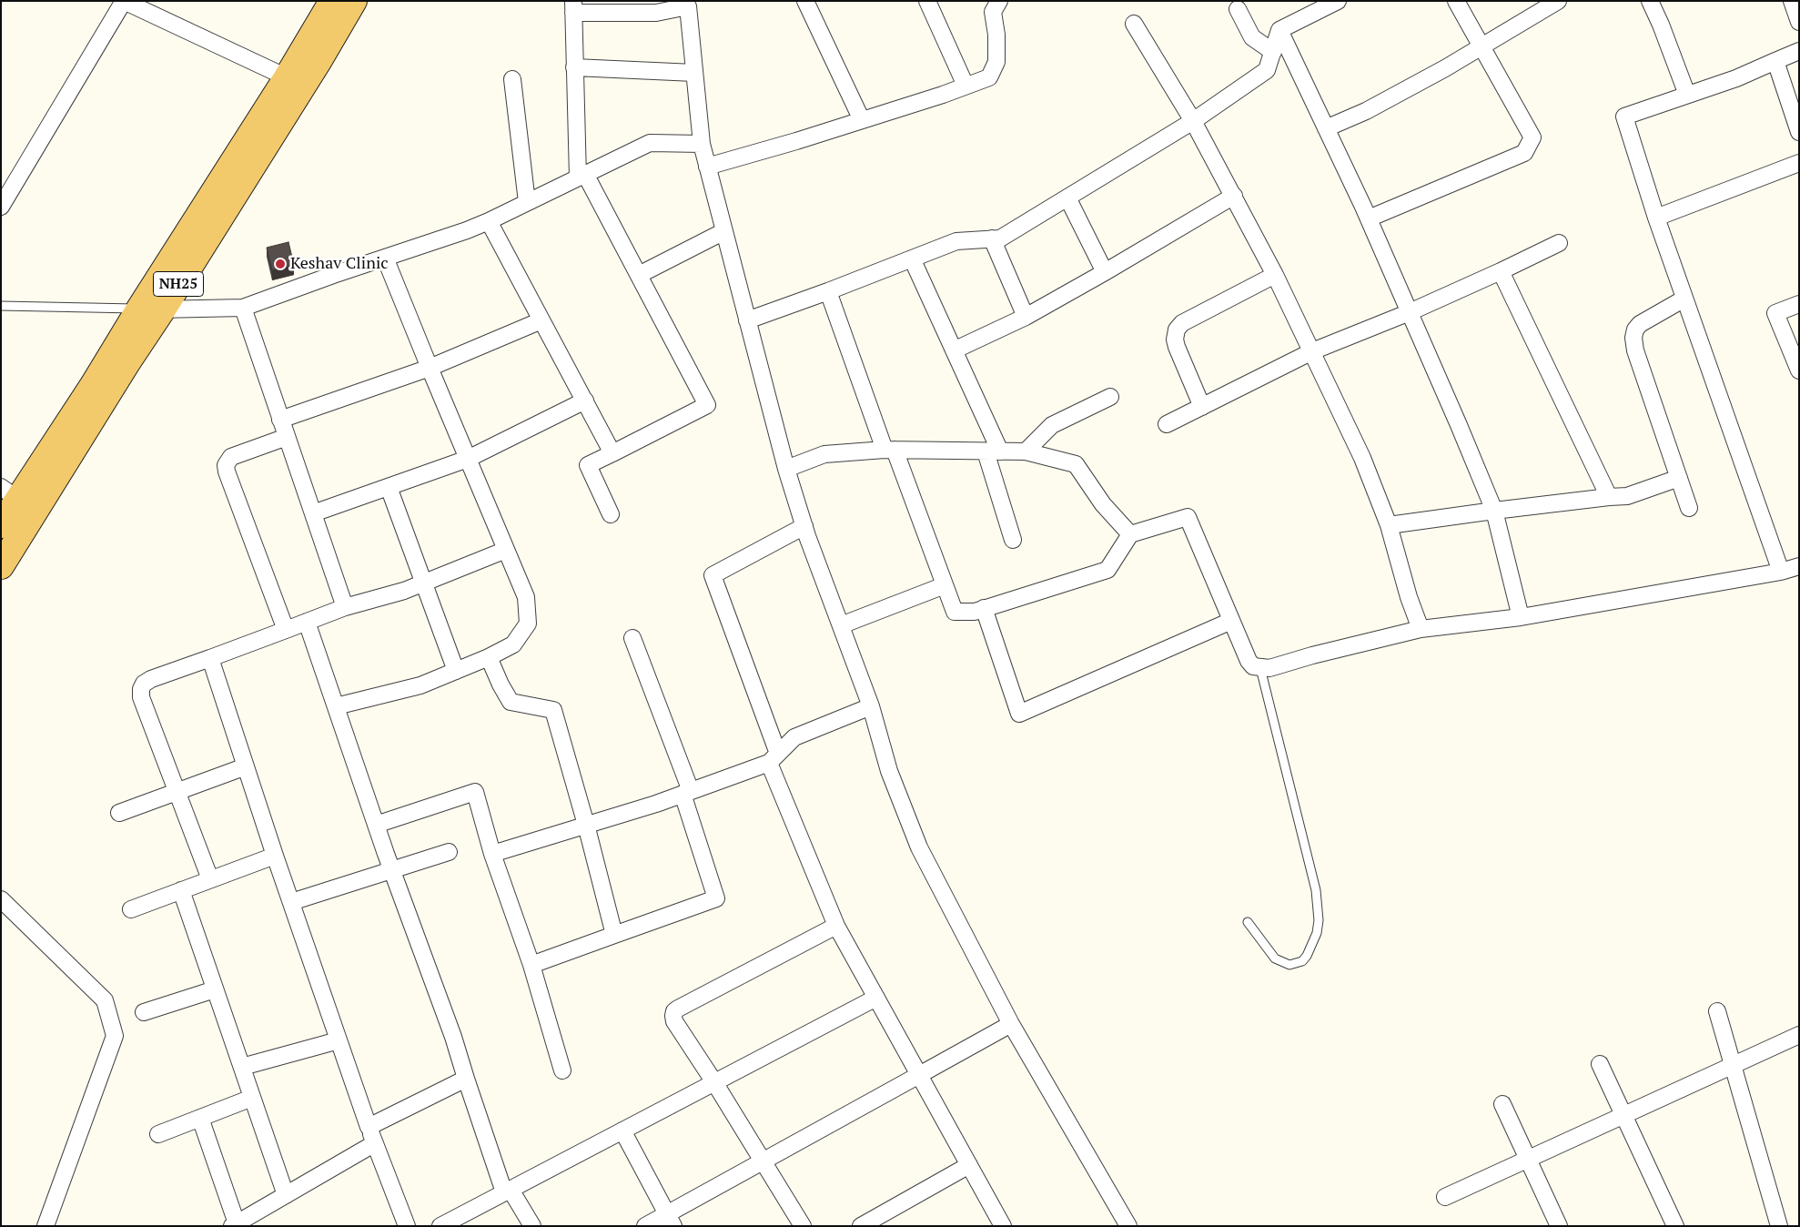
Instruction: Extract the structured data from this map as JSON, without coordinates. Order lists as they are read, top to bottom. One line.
{"streets":{"main road":["NH25"]},"places":["Keshav Clinic"]}
